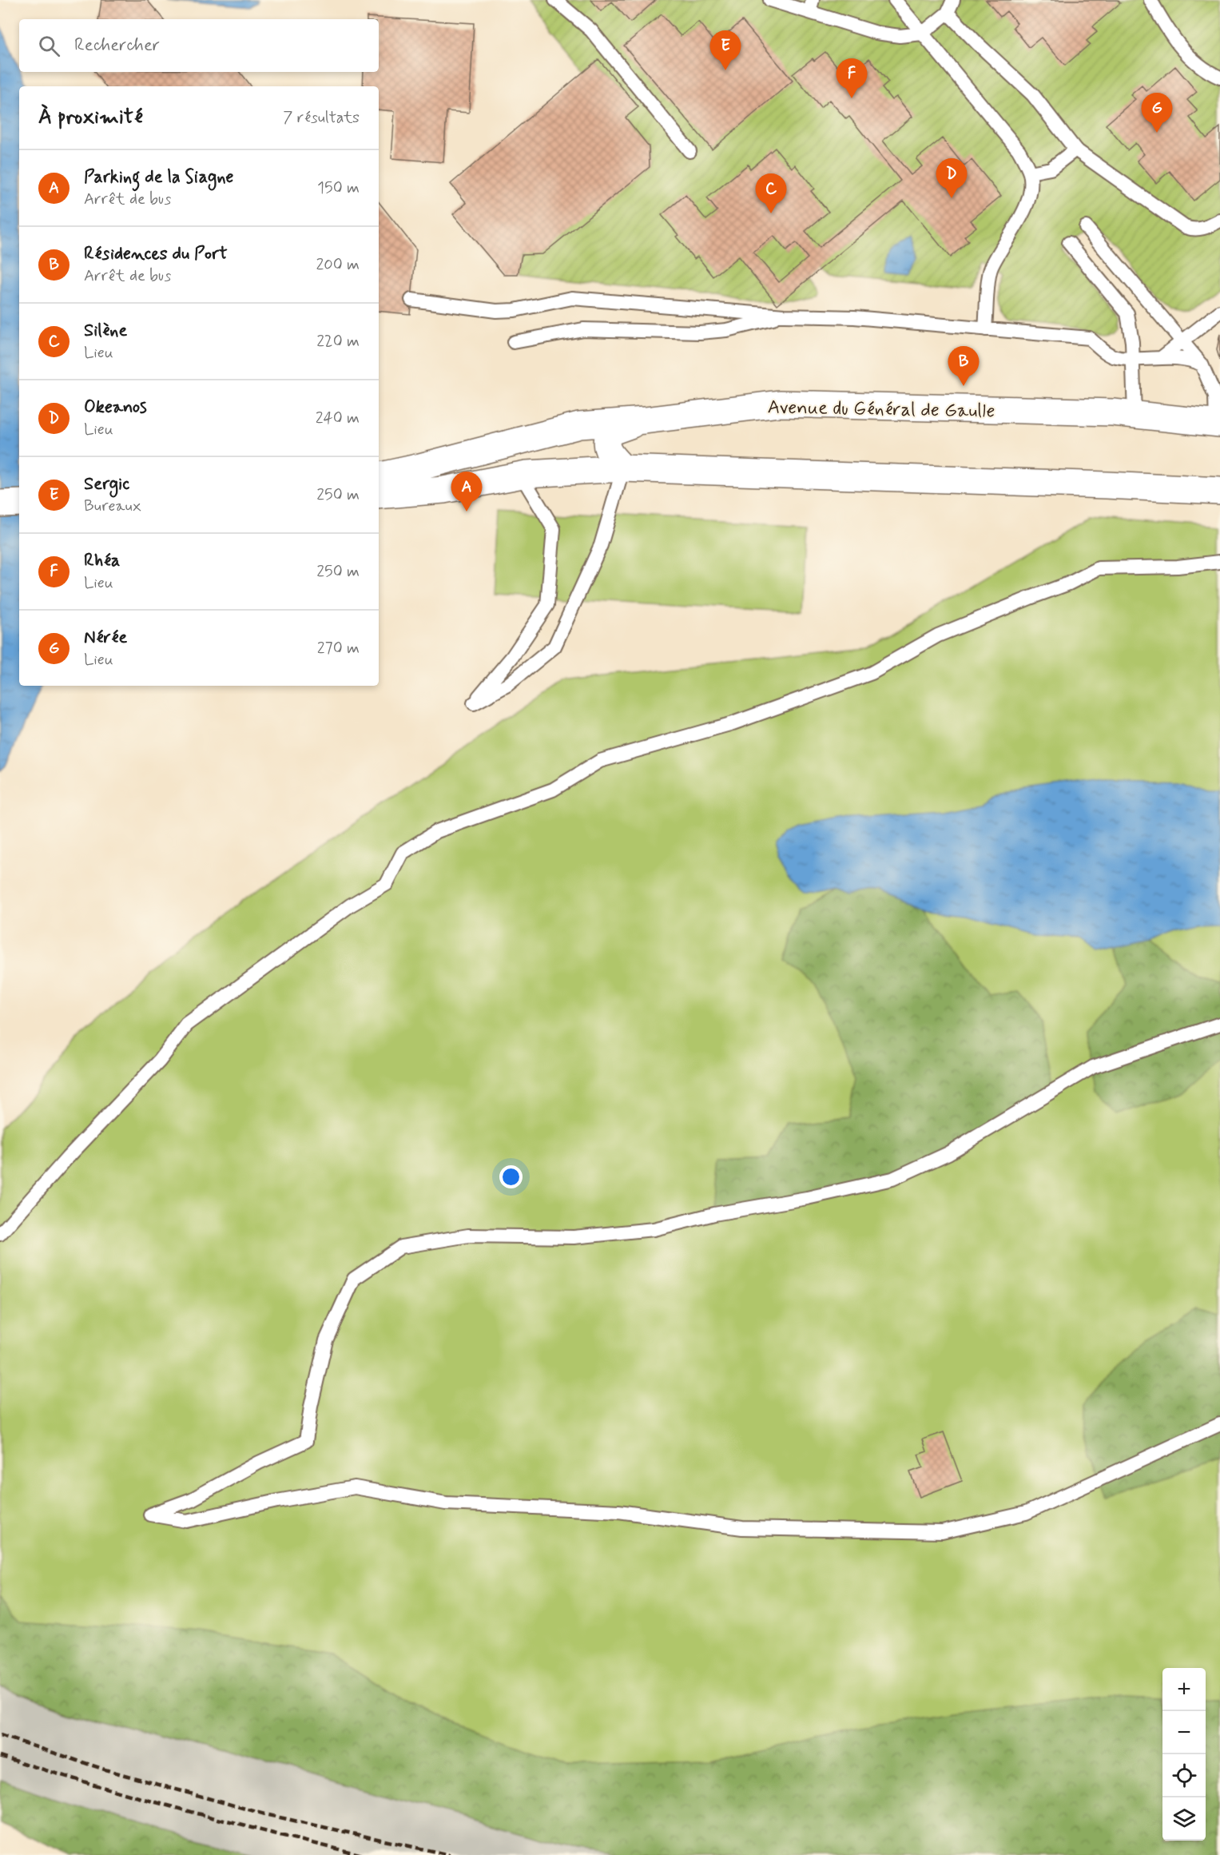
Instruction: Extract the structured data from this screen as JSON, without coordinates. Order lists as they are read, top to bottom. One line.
{"streets":{"main road":["Avenue du Général de Gaulle"]},"page":{"search":"Rechercher","pins":["E","F","G","D","C","B","A"],"heading":["À proximité","7 résultats"],"list":[{"mark":"A","name":"Parking de la Siagne","note":"Arrêt de bus","value":"150 m"},{"mark":"B","name":"Résidences du Port","note":"Arrêt de bus","value":"200 m"},{"mark":"C","name":"Silène","note":"Lieu","value":"220 m"},{"mark":"D","name":"Okeanos","note":"Lieu","value":"240 m"},{"mark":"E","name":"Sergic","note":"Bureaux","value":"250 m"},{"mark":"F","name":"Rhéa","note":"Lieu","value":"250 m"},{"mark":"G","name":"Nérée","note":"Lieu","value":"270 m"}],"map_buttons":["+","−"]}}
